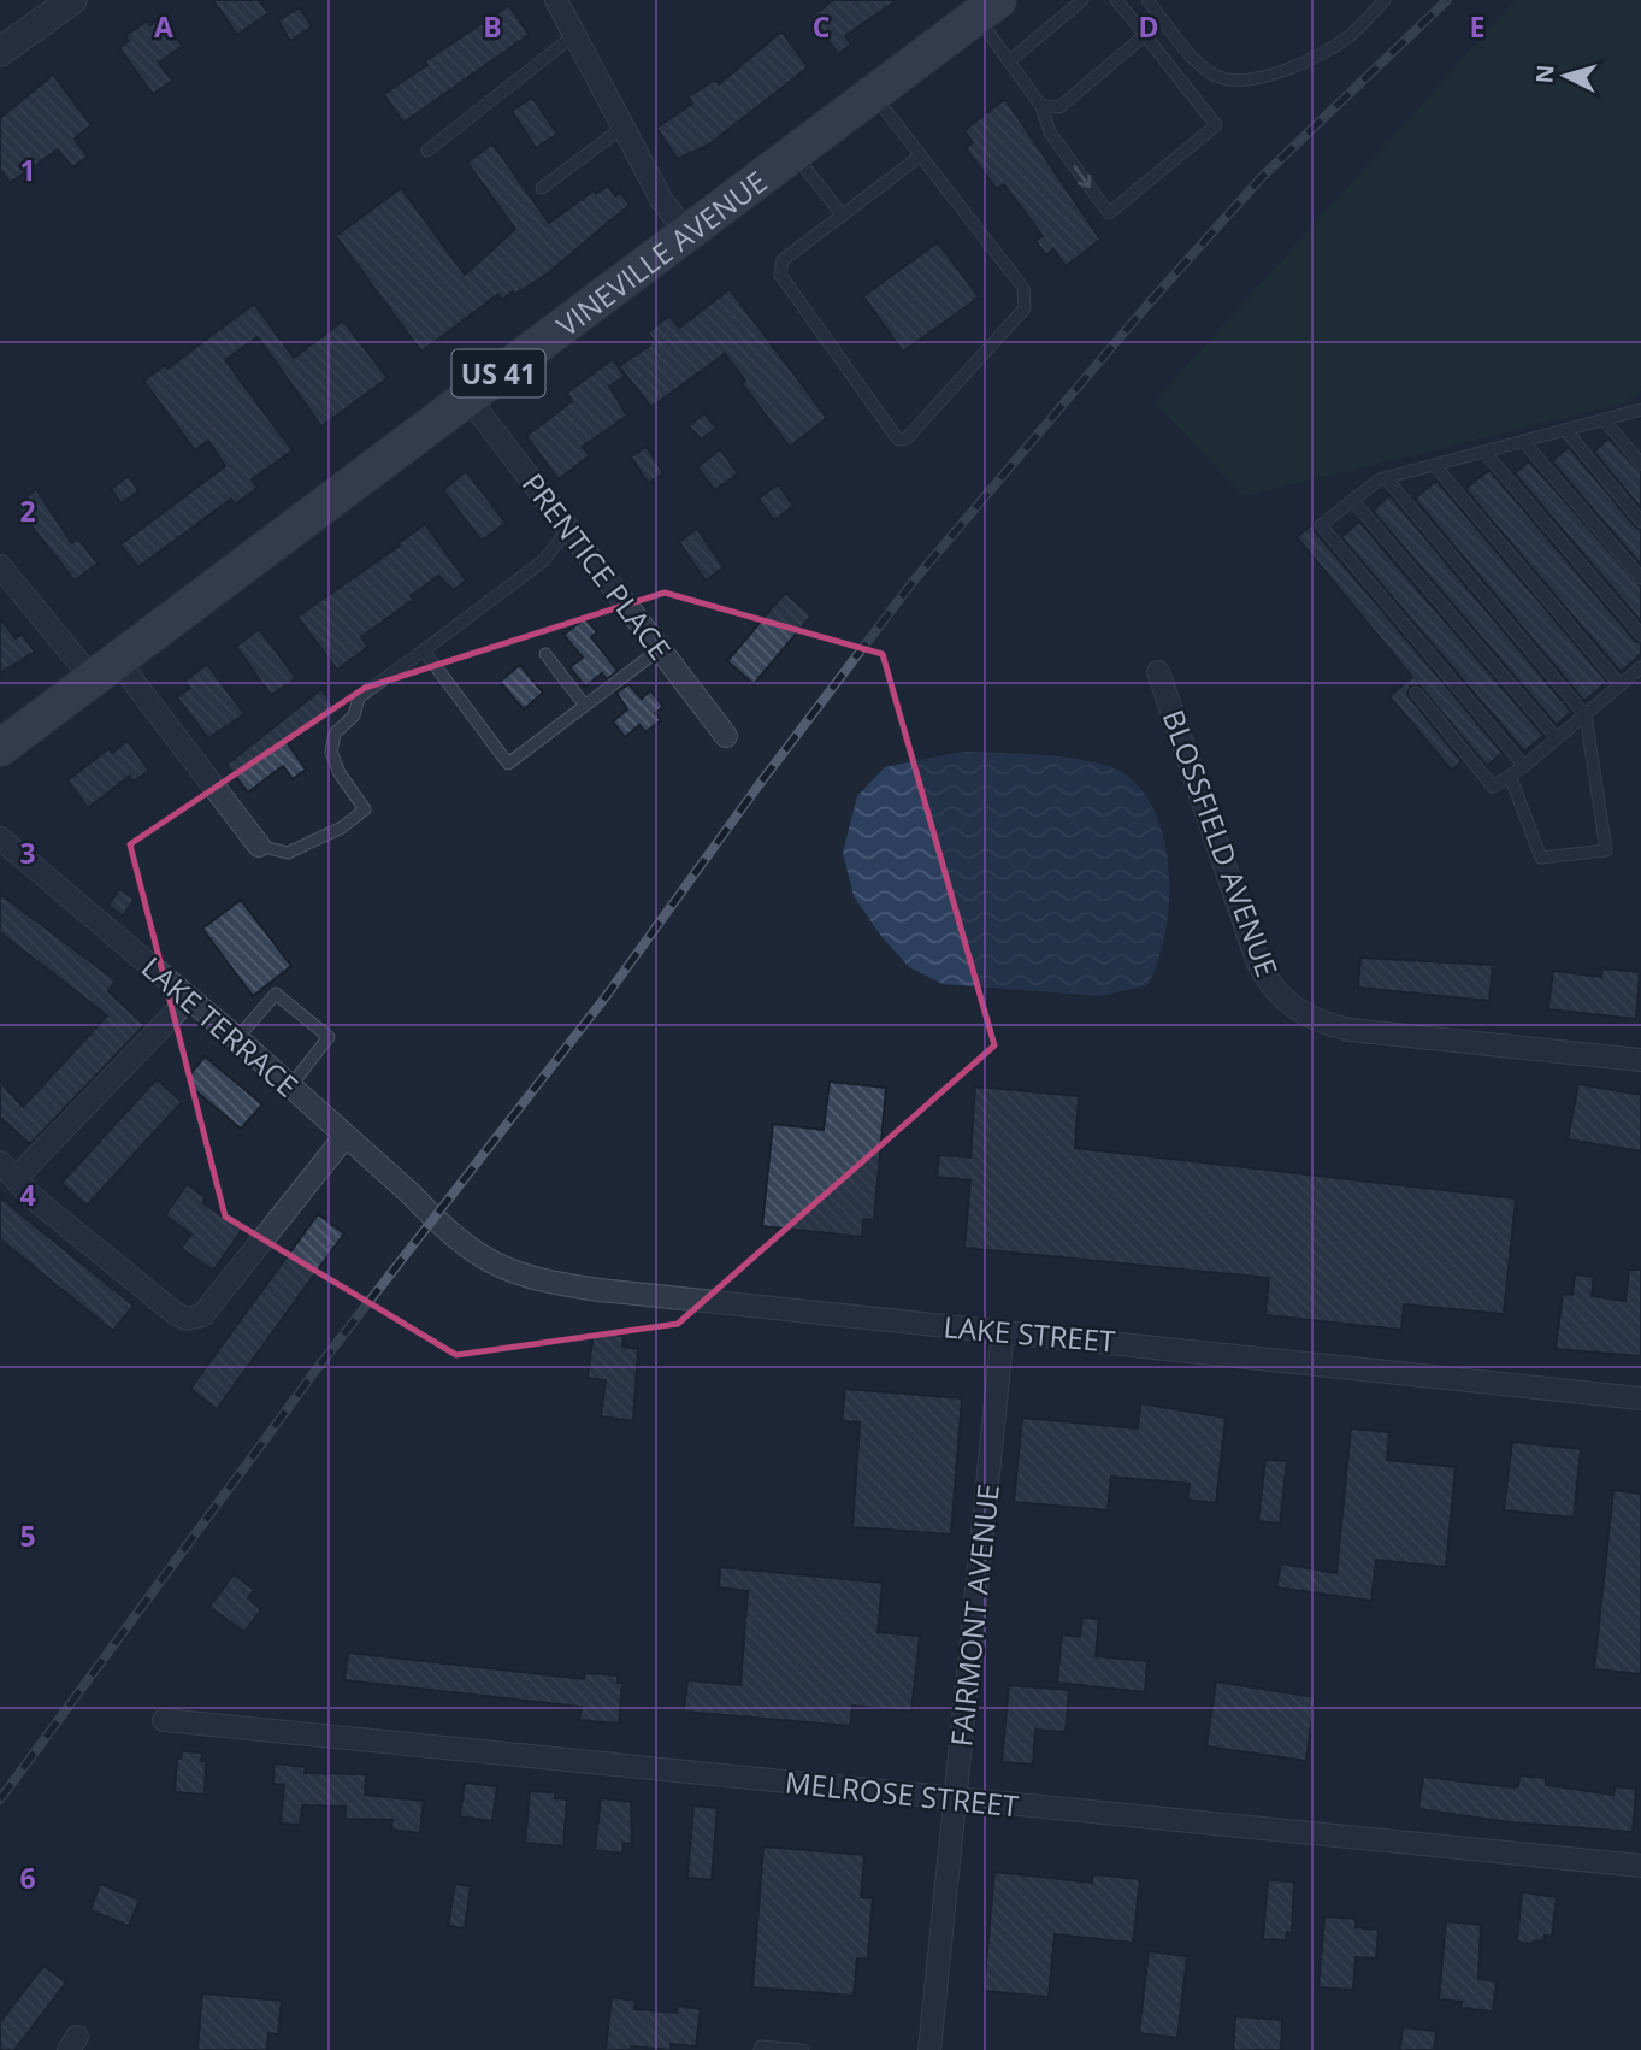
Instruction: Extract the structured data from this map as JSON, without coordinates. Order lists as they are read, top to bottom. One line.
{"streets":{"main road":["VINEVILLE AVENUE","US 41"],"street":["PRENTICE PLACE","BLOSSFIELD AVENUE","LAKE TERRACE","LAKE STREET","FAIRMONT AVENUE","MELROSE STREET"]},"crossings":[["VINEVILLE AVENUE","PRENTICE PLACE"],["LAKE TERRACE","LAKE STREET"],["LAKE STREET","FAIRMONT AVENUE"],["FAIRMONT AVENUE","MELROSE STREET"]],"north":"left","grid":{"columns":["A","B","C","D","E"],"rows":["1","2","3","4","5","6"]}}
